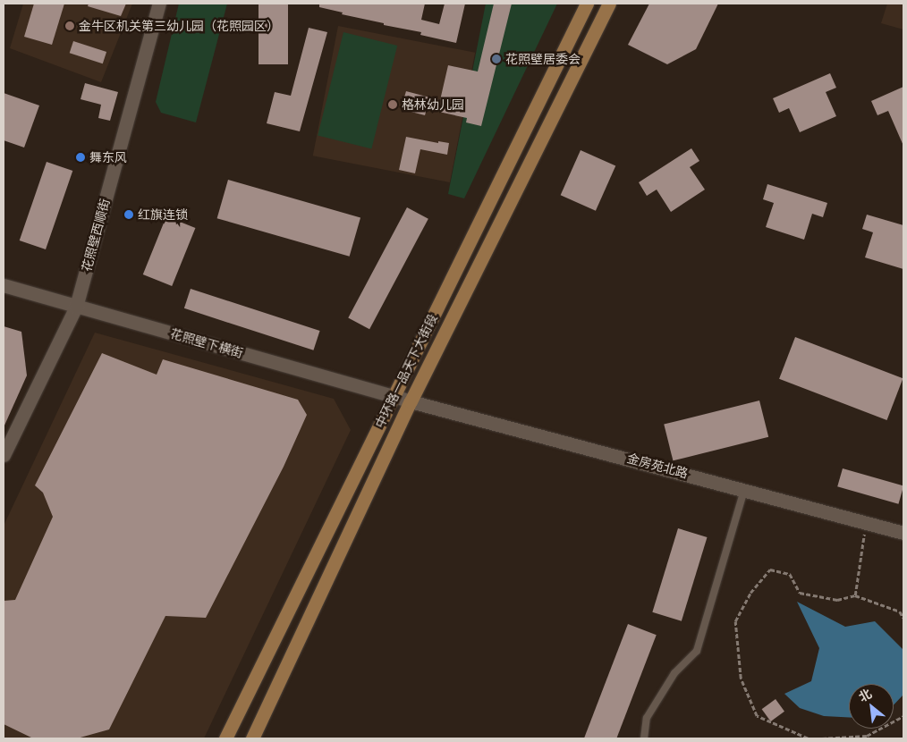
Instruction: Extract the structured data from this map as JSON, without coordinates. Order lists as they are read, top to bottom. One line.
{"streets":{"main road":["中环路一品天下大街段"],"street":["花照壁西顺街","花照壁下横街","金房苑北路"]},"crossings":[["花照壁西顺街","花照壁下横街"],["花照壁下横街","中环路一品天下大街段"],["花照壁下横街","金房苑北路"],["中环路一品天下大街段","金房苑北路"]],"places":["金牛区机关第三幼儿园（花照园区）","花照壁居委会","格林幼儿园","舞东风","红旗连锁"],"north":"top left"}
